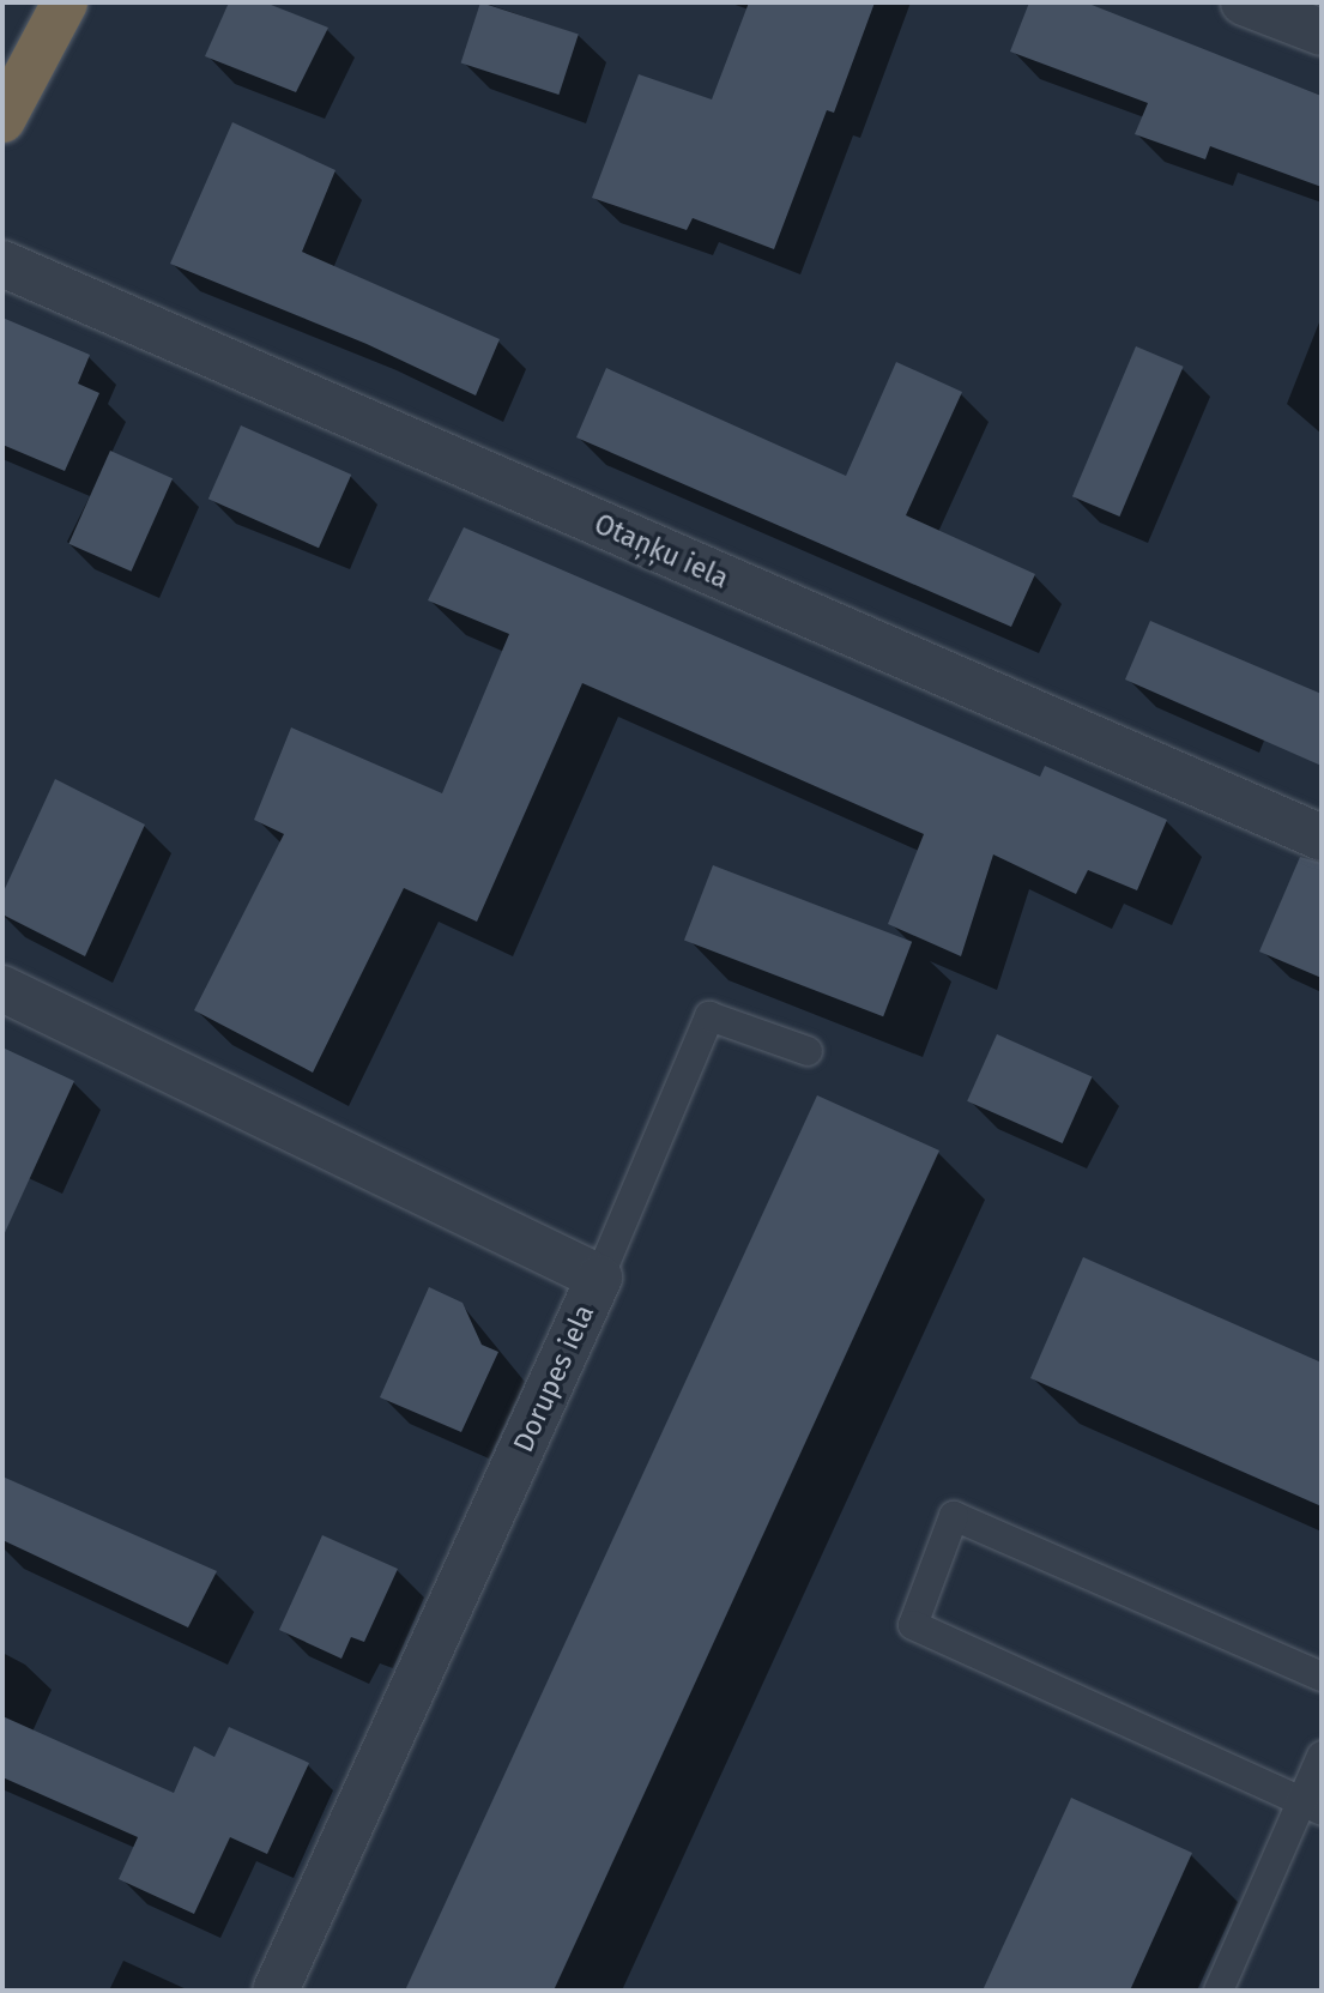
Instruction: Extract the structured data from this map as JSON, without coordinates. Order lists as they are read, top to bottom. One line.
{"streets":{"street":["Otaņķu iela","Dorupes iela"]}}
